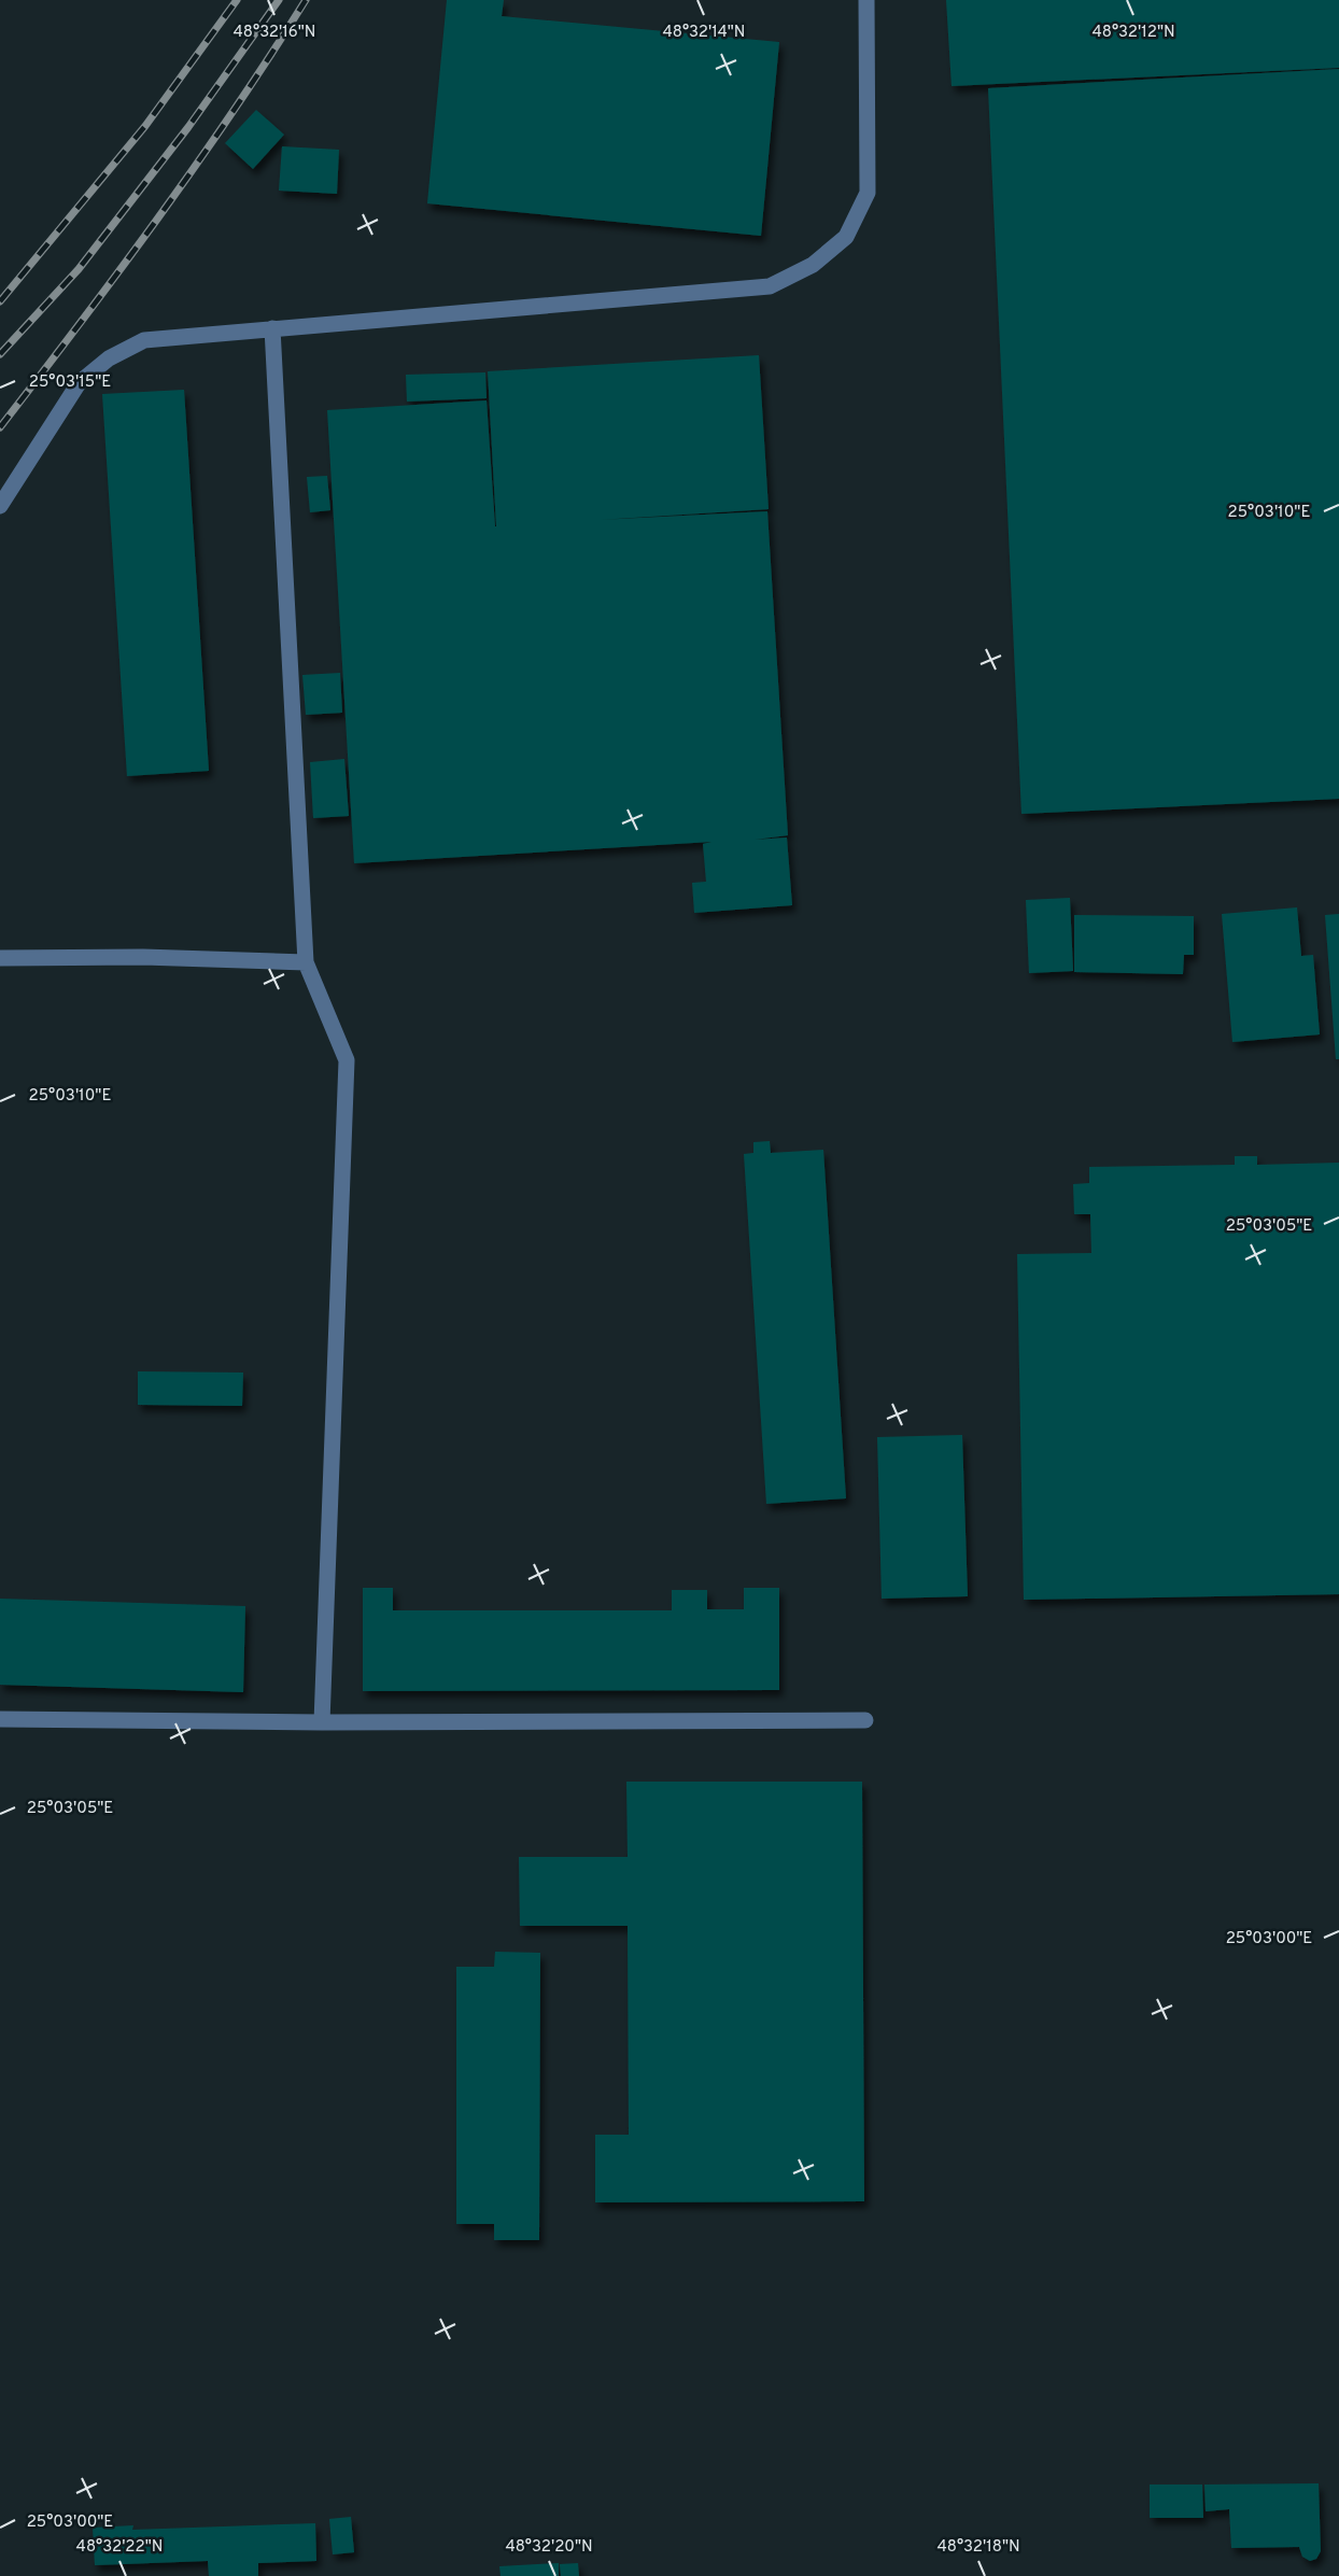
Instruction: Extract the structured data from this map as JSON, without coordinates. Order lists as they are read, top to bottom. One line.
{"coordinates":["48°32'16\"N","48°32'14\"N","48°32'12\"N","25°03'15\"E","25°03'10\"E","25°03'05\"E","25°03'00\"E","48°32'22\"N","48°32'20\"N","48°32'18\"N"]}
